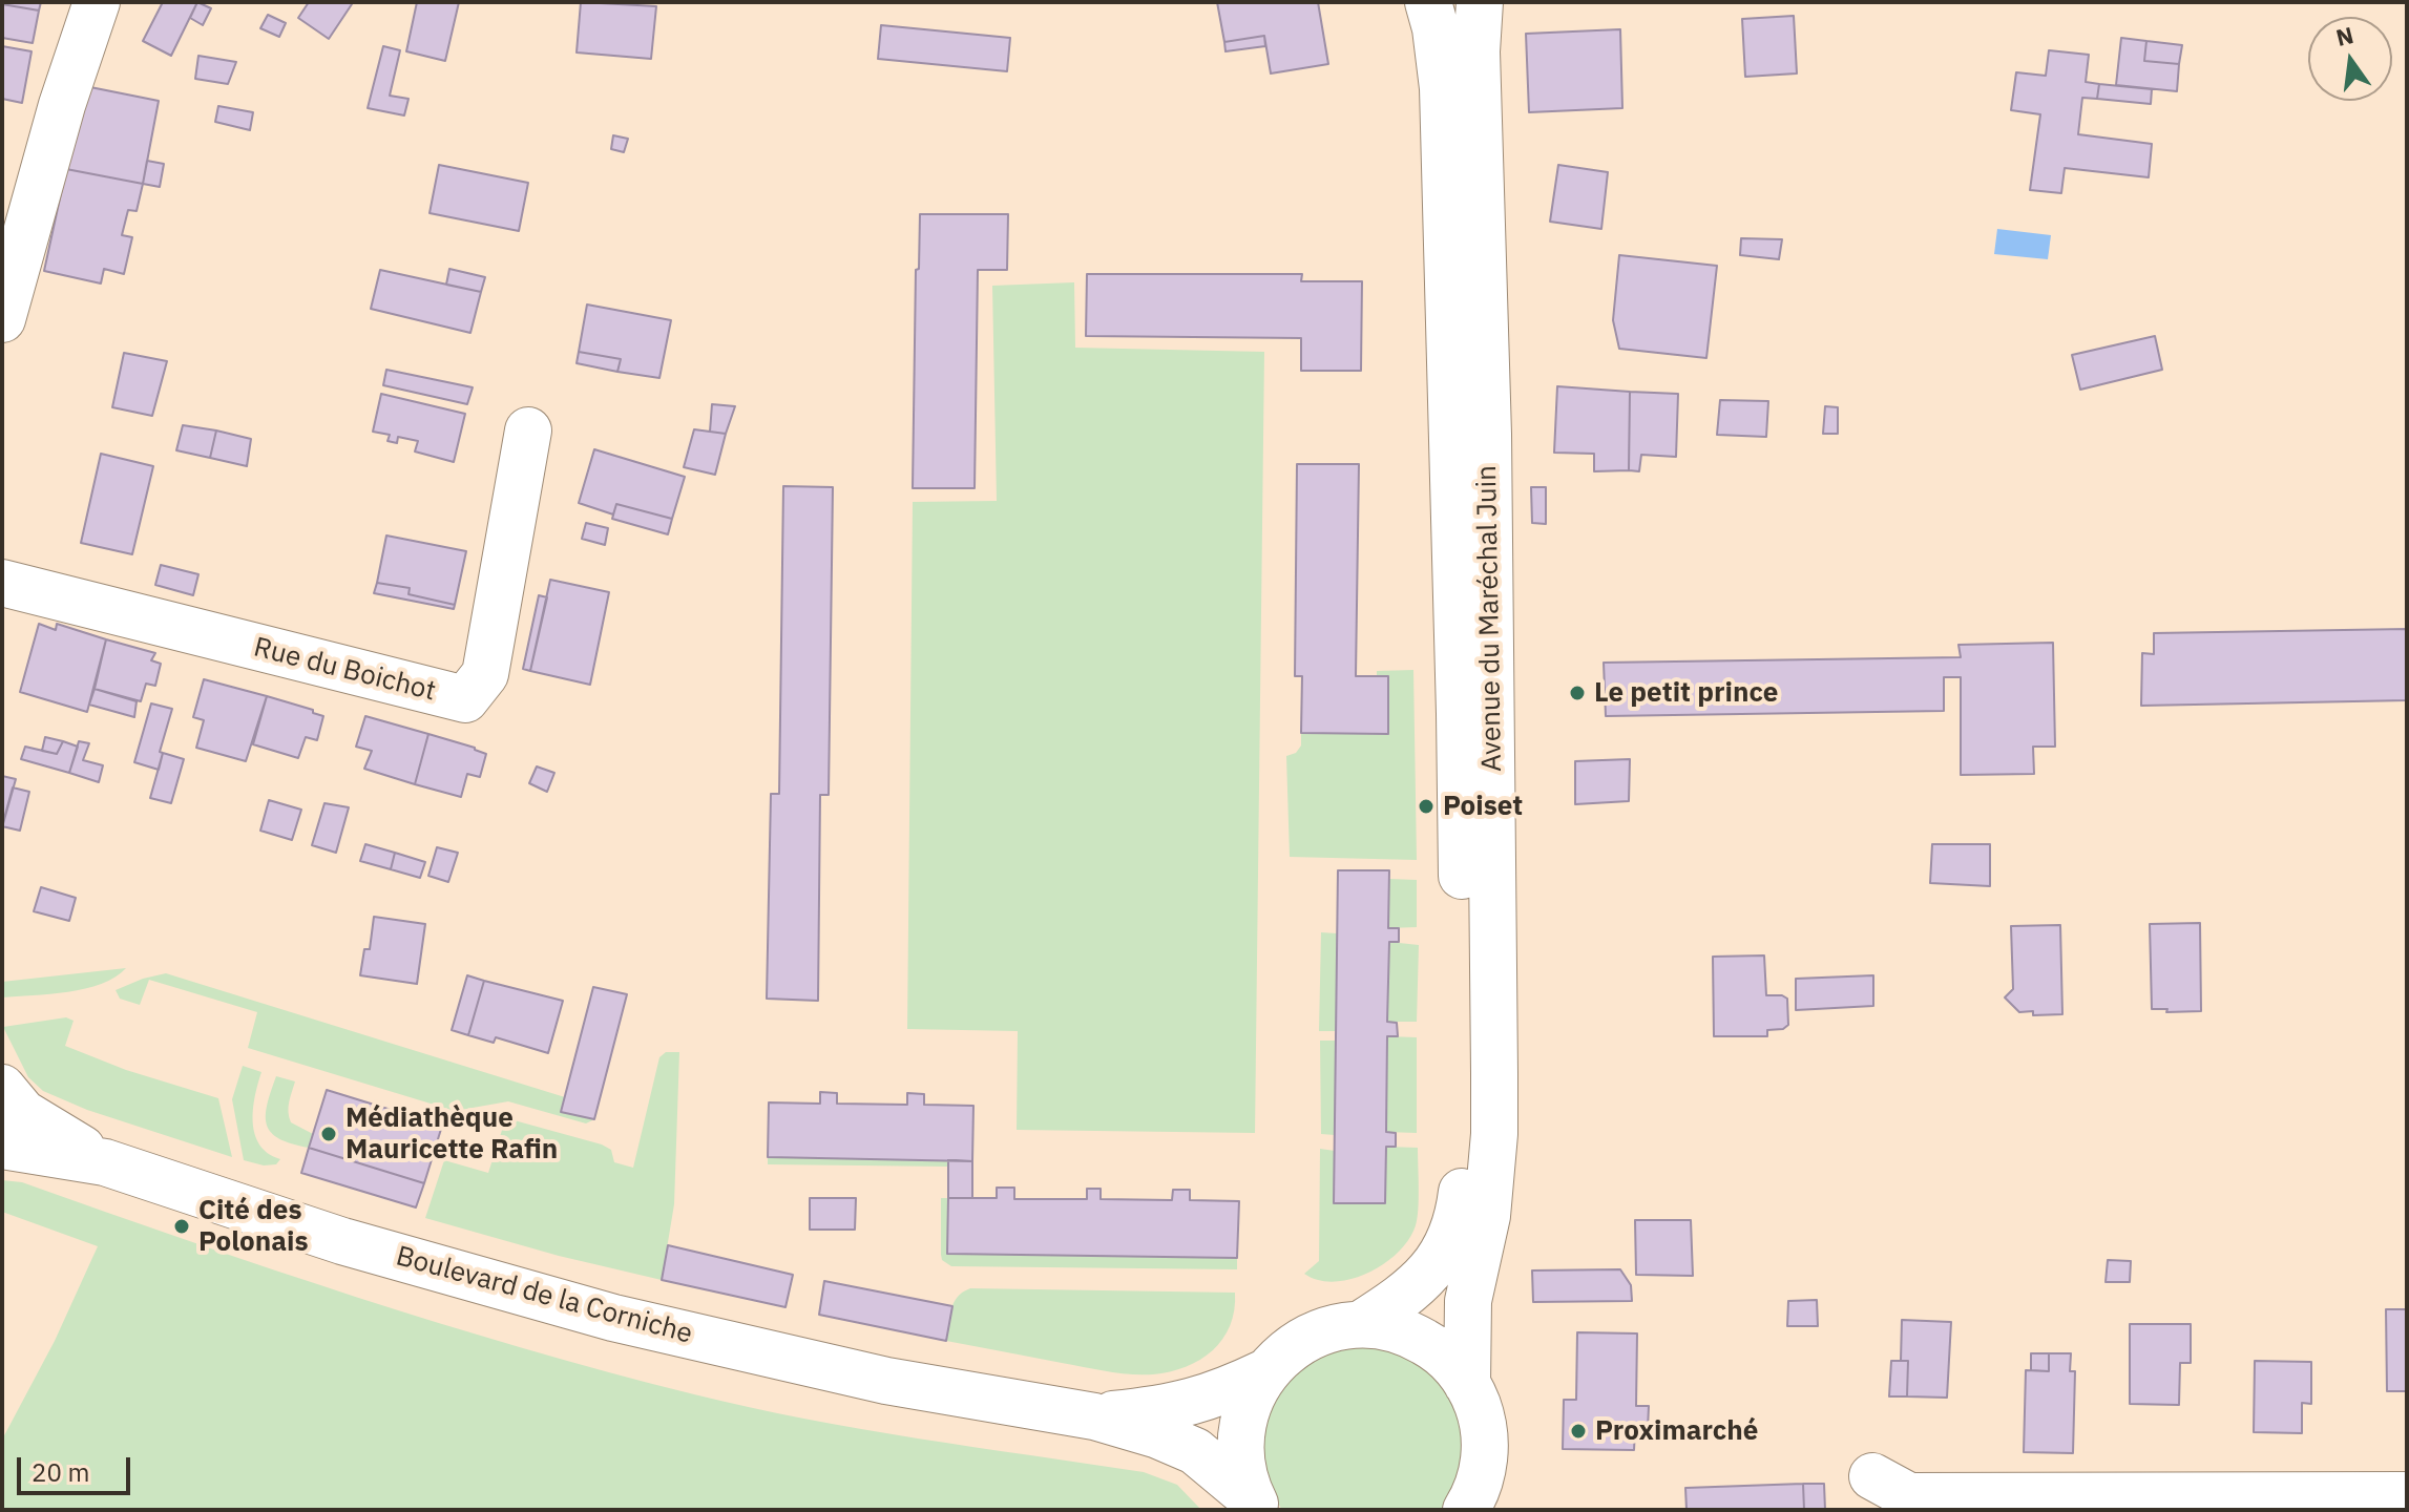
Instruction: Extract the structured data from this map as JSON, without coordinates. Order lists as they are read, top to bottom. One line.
{"streets":{"main road":["Avenue du Maréchal Juin","Rue du Boichot","Boulevard de la Corniche"]},"places":["Le petit prince","Poiset","Médiathèque Mauricette Rafin","Cité des Polonais","Proximarché"],"scale_bar":"20 m","north":"top"}
